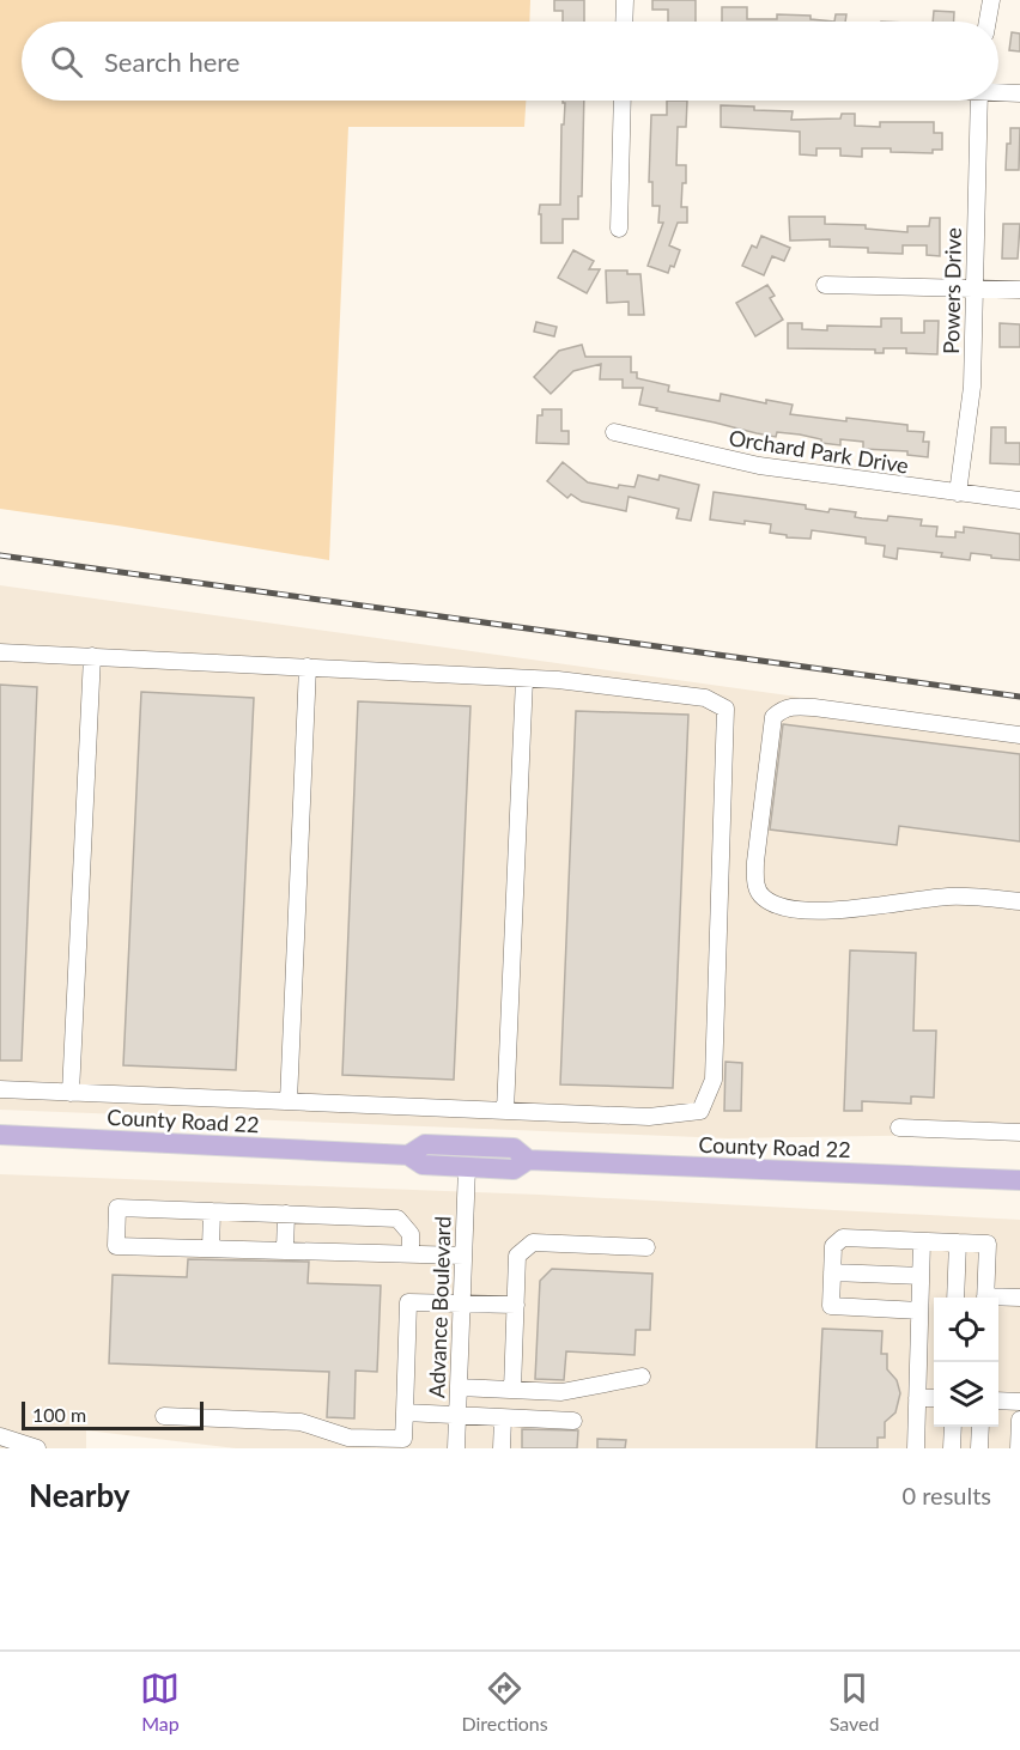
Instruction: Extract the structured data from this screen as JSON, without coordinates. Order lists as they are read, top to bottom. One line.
{"streets":{"main road":["County Road 22"],"street":["Powers Drive","Orchard Park Drive","Advance Boulevard"]},"crossings":[["Powers Drive","Orchard Park Drive"],["County Road 22","Advance Boulevard"]],"scale_bar":"100 m","page":{"search":"Search here","scale":"100 m","heading":["Nearby","0 results"],"nav":["Map","Directions","Saved"]}}
